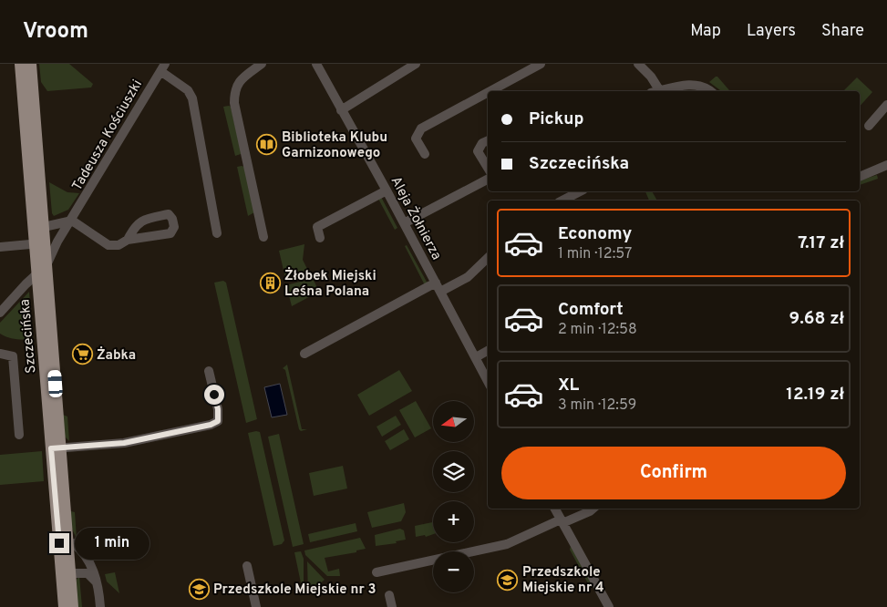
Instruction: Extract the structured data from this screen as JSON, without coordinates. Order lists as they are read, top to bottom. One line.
{"streets":{"main road":["Szczecińska"],"street":["Tadeusza Kościuszki","Aleja Żołnierza"]},"crossings":[["Tadeusza Kościuszki","Szczecińska"]],"places":{"library":["Biblioteka Klubu Garnizonowego"],"building":["Żłobek Miejski Leśna Polana"],"supermarket":["Żabka"],"school or university":["Przedszkole Miejskie nr 4","Przedszkole Miejskie nr 3"]},"north":"left","page":{"header":"Vroom","nav":["Map","Layers","Share"],"banner":["Pickup","Szczecińska"],"list":[{"name":"Economy","note":"1 min · 12:57","value":"7.17 zł"},{"name":"Comfort","note":"2 min · 12:58","value":"9.68 zł"},{"name":"XL","note":"3 min · 12:59","value":"12.19 zł"}],"map_buttons":["+","−"],"buttons":"Confirm","bubble":"1 min"}}
